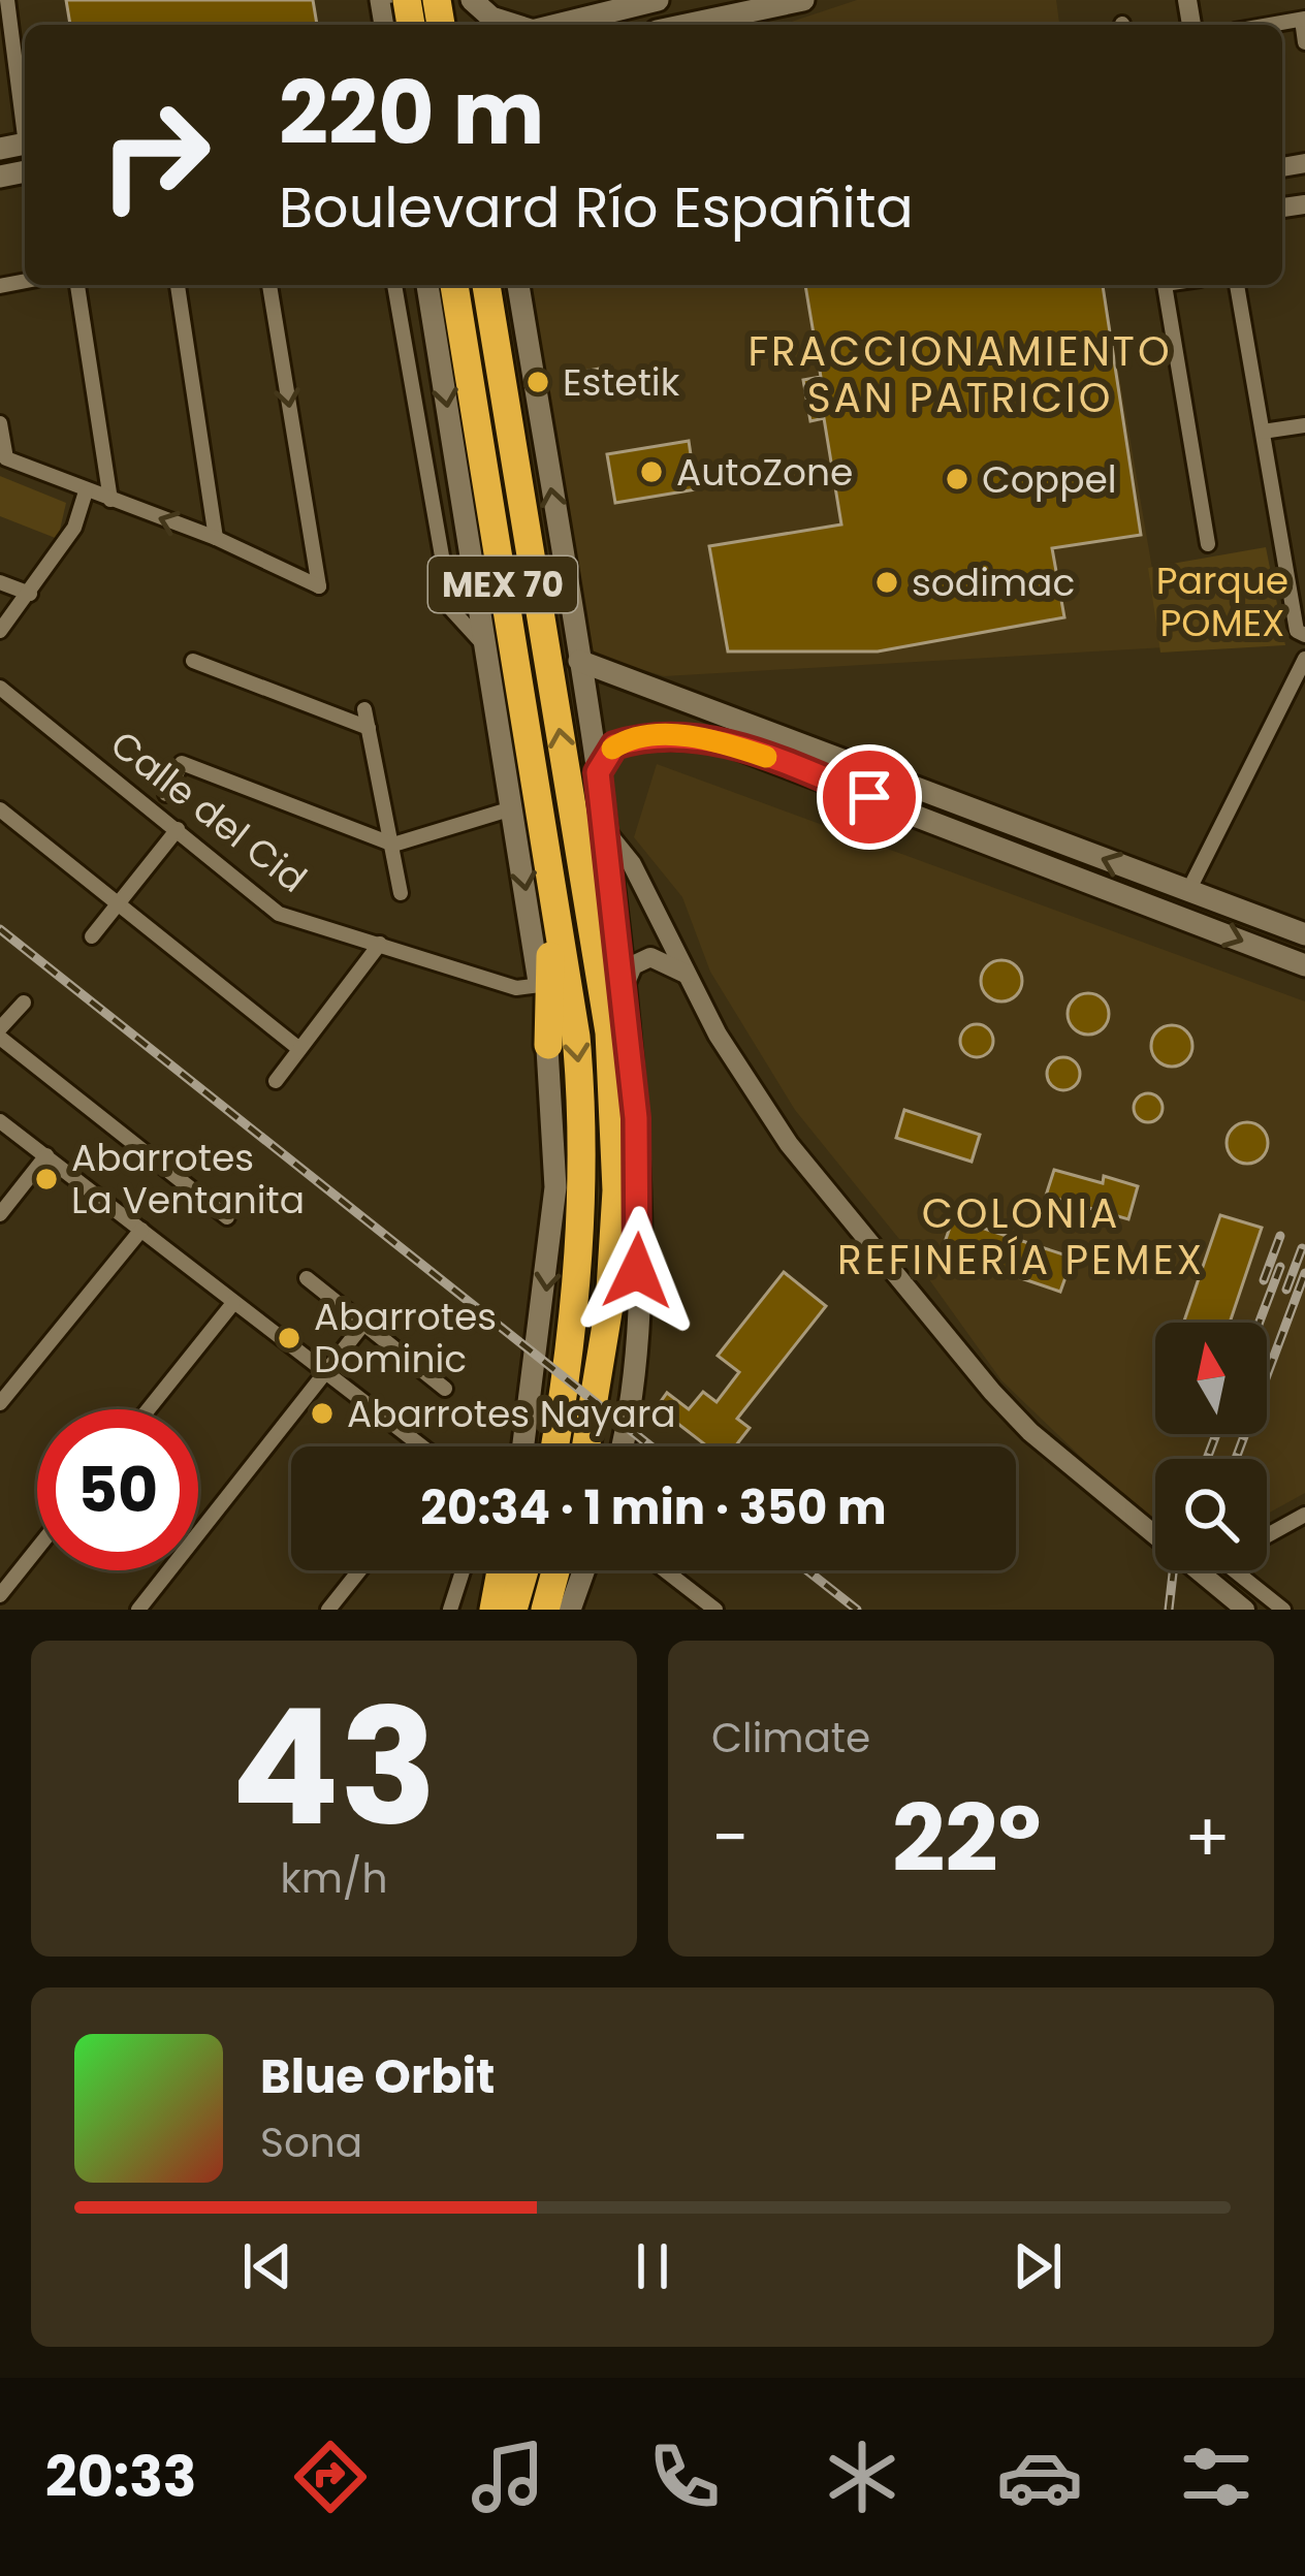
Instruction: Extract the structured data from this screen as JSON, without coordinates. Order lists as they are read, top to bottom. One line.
{"streets":{"highway":["MEX 70"],"street":["Calle del Cid"]},"districts":["FRACCIONAMIENTO SAN PATRICIO","COLONIA REFINERÍA PEMEX"],"parks":["Parque POMEX"],"places":["Estetik","AutoZone","Coppel","sodimac","Abarrotes La Ventanita","Abarrotes Dominic","Abarrotes Nayara"],"north":"top","page":{"turn":["220 m","Boulevard Río Españita"],"limit":"50","trip":"20:34 · 1 min · 350 m","tile":[["43","km/h"],"Climate"],"heat":["−","22°","+"],"song":["Blue Orbit","Sona"],"tabs":"20:33"}}
